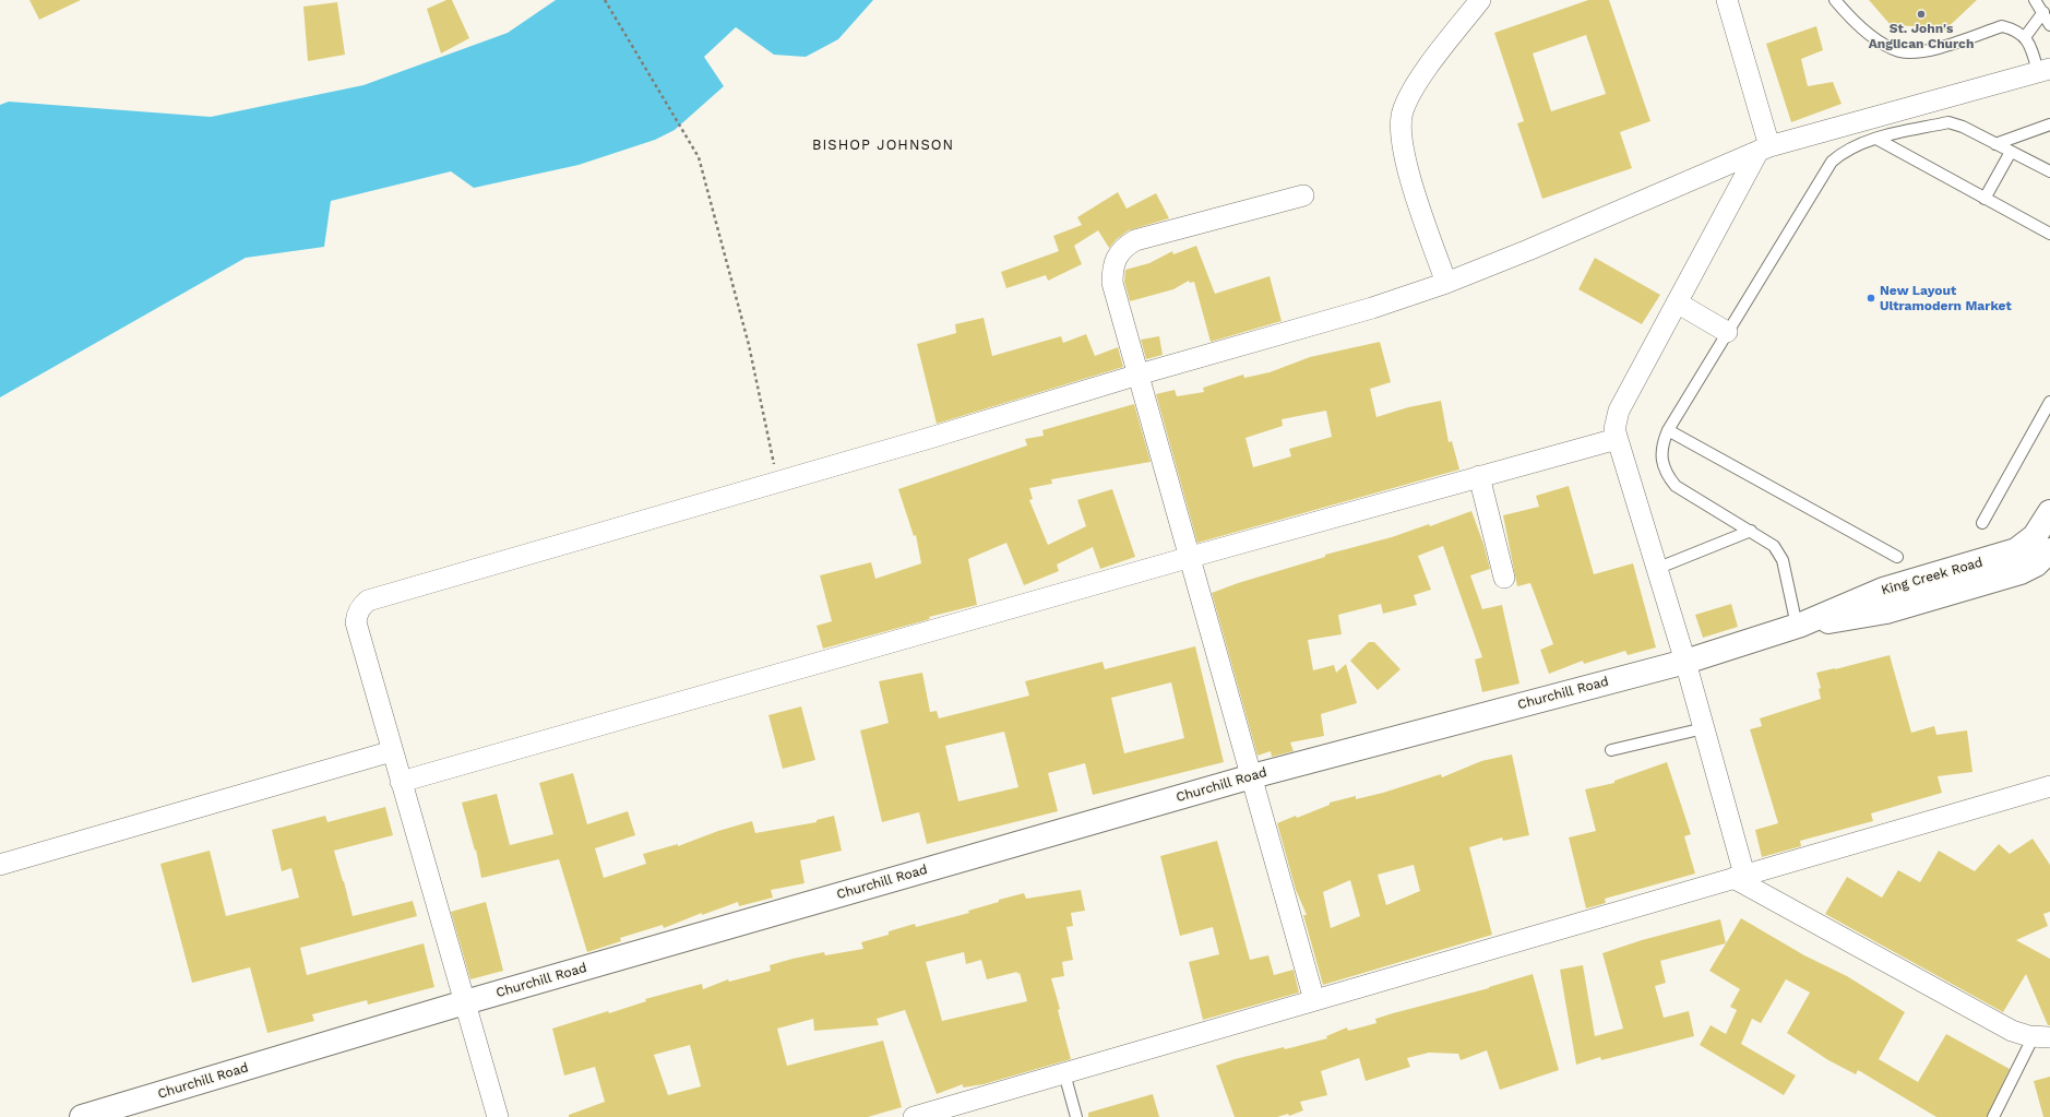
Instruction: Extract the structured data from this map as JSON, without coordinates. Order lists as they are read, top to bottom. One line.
{"streets":{"street":["King Creek Road","Churchill Road"]},"crossings":[["King Creek Road","Churchill Road"]],"districts":["BISHOP JOHNSON"],"places":["St. John's Anglican Church","New Layout Ultramodern Market"]}
